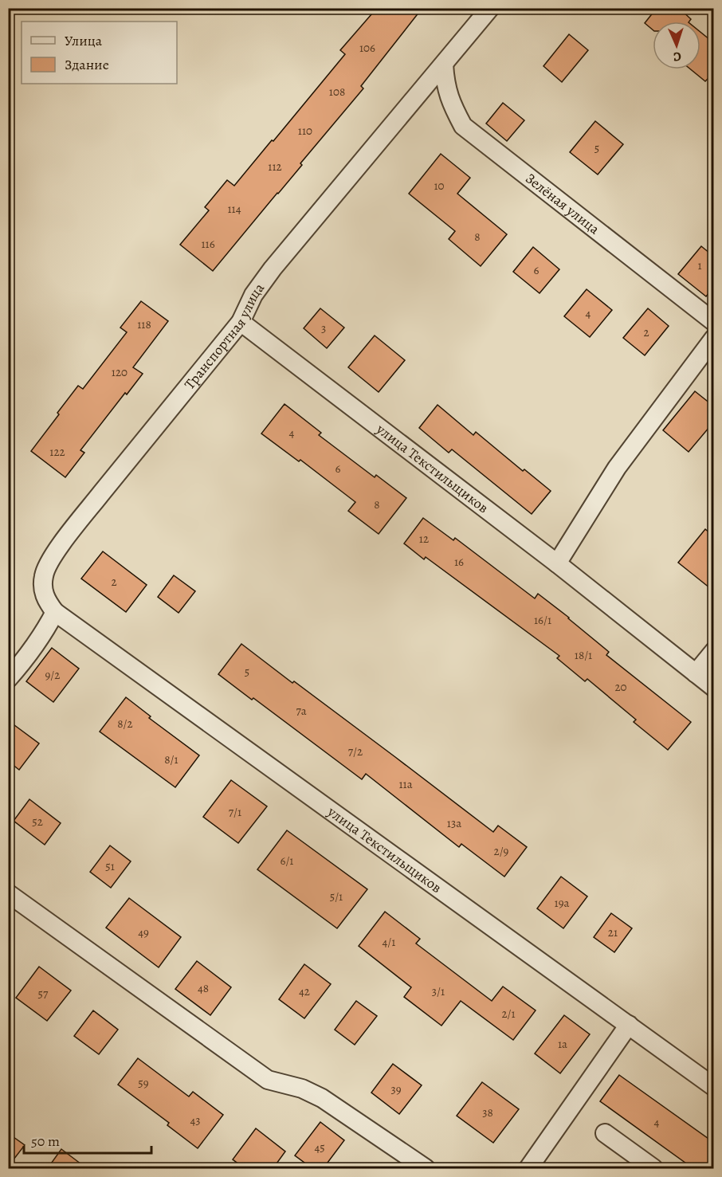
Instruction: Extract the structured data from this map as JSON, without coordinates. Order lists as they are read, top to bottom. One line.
{"streets":{"street":["Зелёная улица","Транспортная улица","улица Текстильщиков"]},"crossings":[["Зелёная улица","Транспортная улица"],["Транспортная улица","улица Текстильщиков"]],"house_numbers":["106","108","110","5","112","10","114","8","116","1","6","4","118","3","2","120","4","122","6","8","12","16","2","16/1","18/1","5","9/2","20","7а","8/2","7/2","8/1","11а","7/1","52","13а","2/9","6/1","51","5/1","19а","49","21","4/1","48","42","3/1","57","2/1","1а","59","39","38","43","4","45"],"legend":["Улица","Здание"],"scale_bar":"50 m","north":"bottom"}
